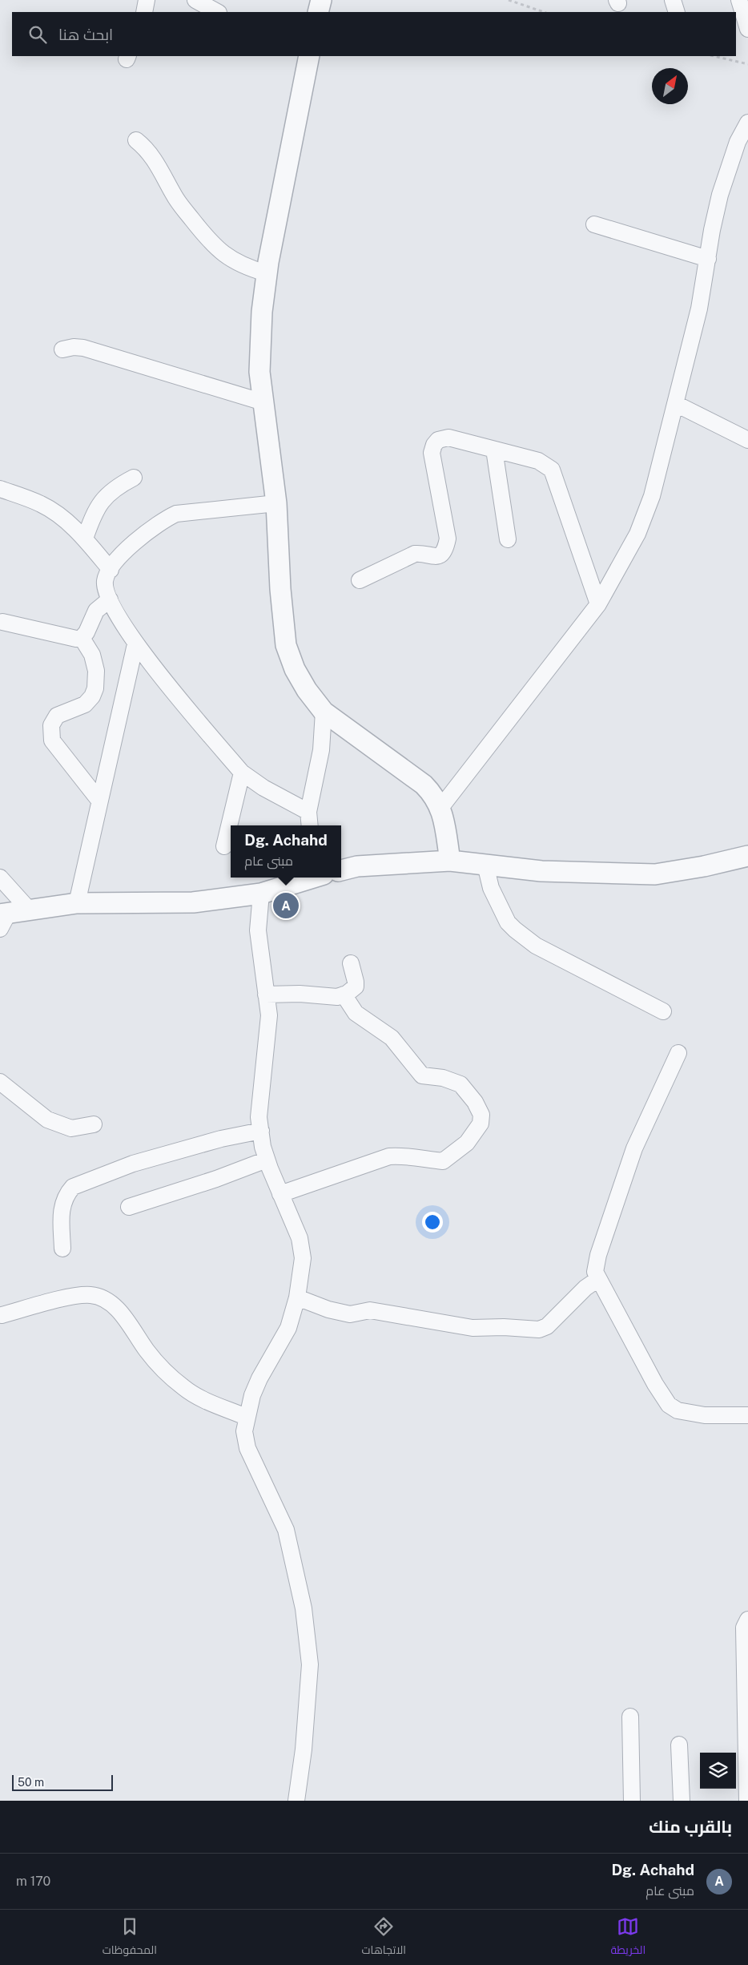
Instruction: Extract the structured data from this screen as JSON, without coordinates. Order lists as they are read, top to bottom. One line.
{"scale_bar":"50 m","north":"top right","page":{"search":"ابحث هنا","popup":["Dg. Achahd","مبنى عام"],"pins":"A","scale":"50 m","heading":"بالقرب منك","list":[{"mark":"A","name":"Dg. Achahd","note":"مبنى عام","value":"170 m"}],"nav":["الخريطة","الاتجاهات","المحفوظات"]}}
